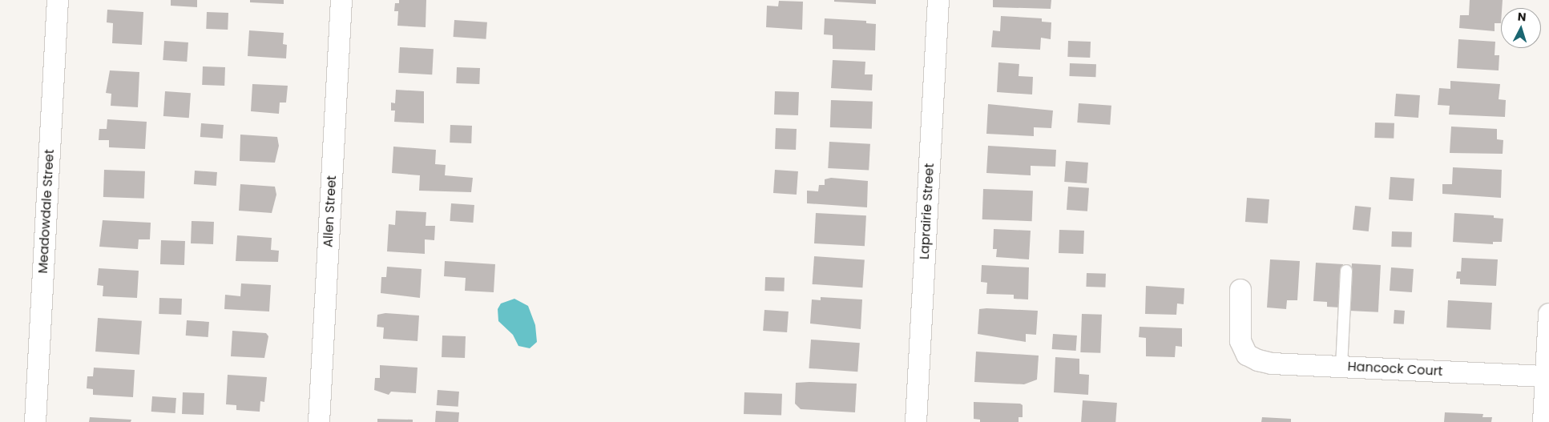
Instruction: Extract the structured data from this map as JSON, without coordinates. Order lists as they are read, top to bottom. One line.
{"streets":{"street":["Meadowdale Street","Allen Street","Laprairie Street","Hancock Court"]},"north":"top"}
